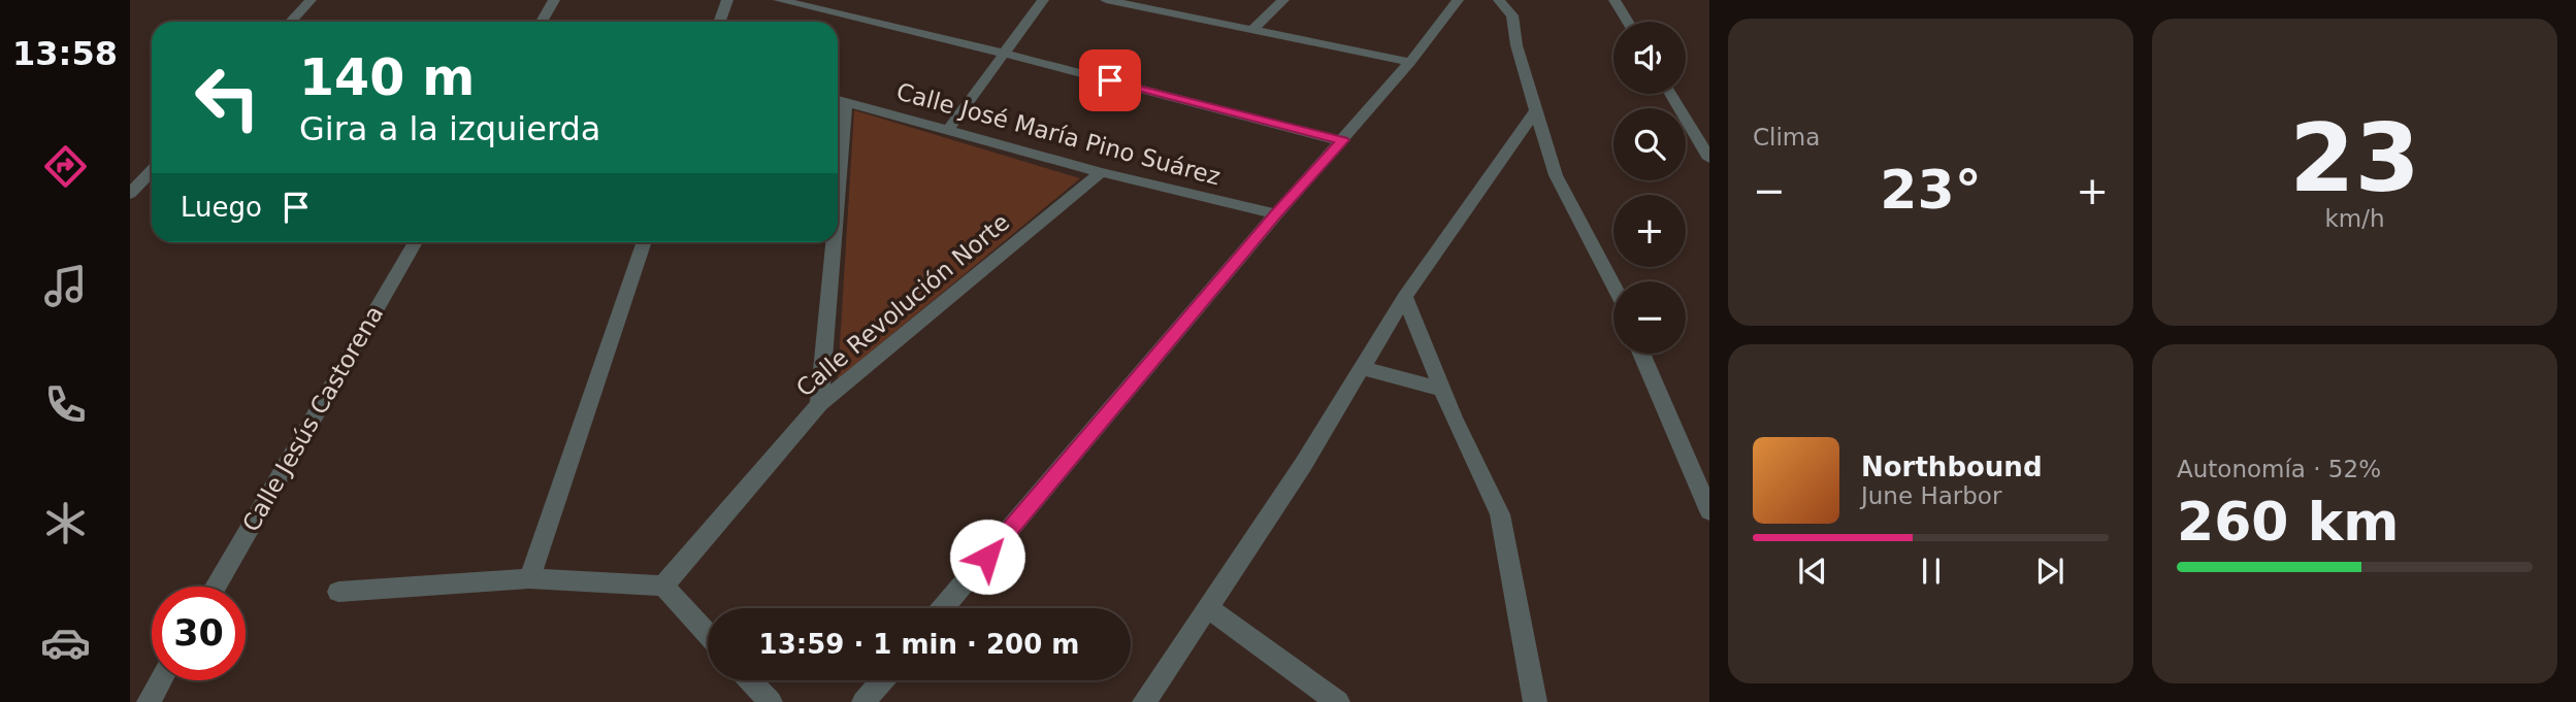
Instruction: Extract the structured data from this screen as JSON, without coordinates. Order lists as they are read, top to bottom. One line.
{"streets":{"street":["Calle José María Pino Suárez","Calle Revolución Norte","Calle Jesús Castorena"]},"crossings":[["Calle José María Pino Suárez","Calle Revolución Norte"]],"page":{"tabs":"13:58","tile":["Clima",["23","km/h"],["Autonomía · 52%","260 km"]],"map_buttons":["+","−"],"turn":["140 m","Gira a la izquierda"],"heat":["−","23°","+"],"then":"Luego","song":["Northbound","June Harbor"],"limit":"30","trip":"13:59 · 1 min · 200 m"}}
